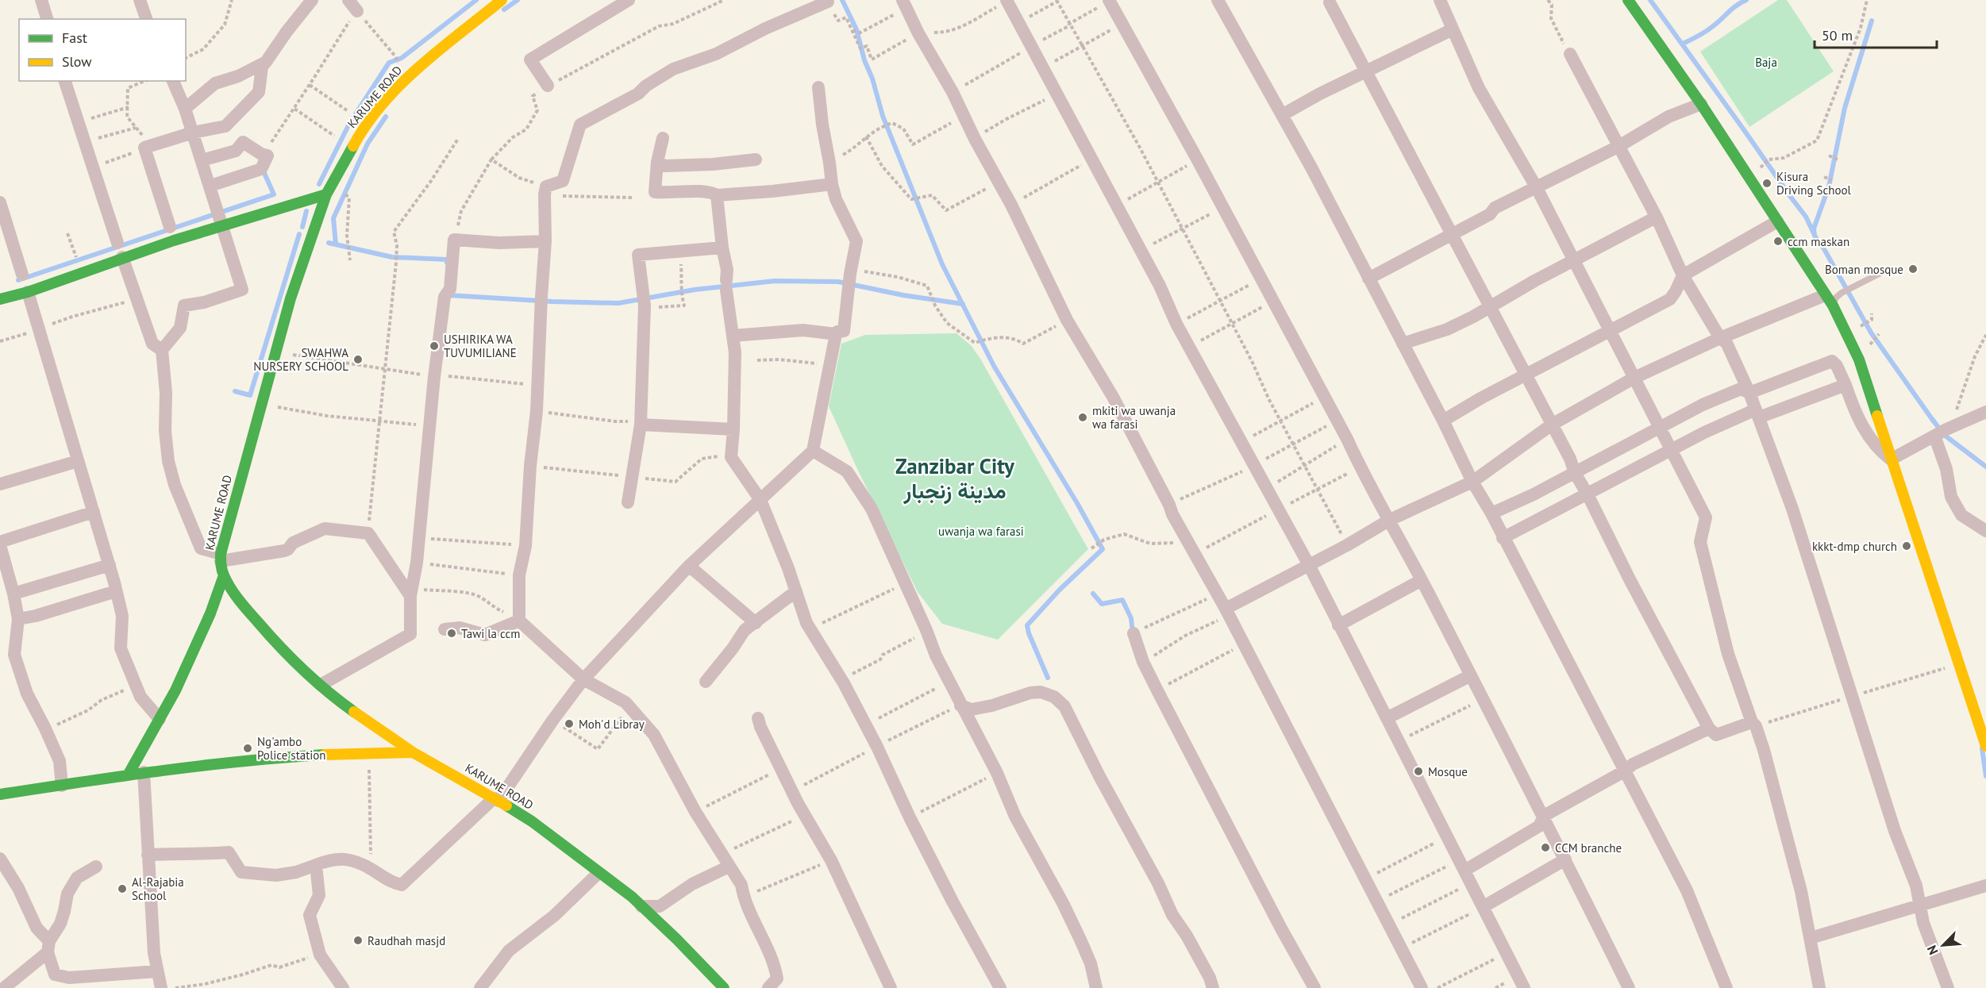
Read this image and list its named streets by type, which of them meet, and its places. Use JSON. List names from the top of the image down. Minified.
{"streets":{"street":["KARUME ROAD"]},"districts":["Zanzibar City مدينة زنجبار"],"parks":["Baja","uwanja wa farasi"],"places":["Kisura Driving School","ccm maskan","Boman mosque","USHIRIKA WA TUVUMILIANE","SWAHWA NURSERY SCHOOL","mkiti wa uwanja wa farasi","kkkt-dmp church","Tawi la ccm","Moh'd Libray","Ng'ambo Police station","Mosque","CCM branche","Al-Rajabia School","Raudhah masjd"],"legend":["Fast","Slow"],"scale_bar":"50 m","north":"bottom left"}
